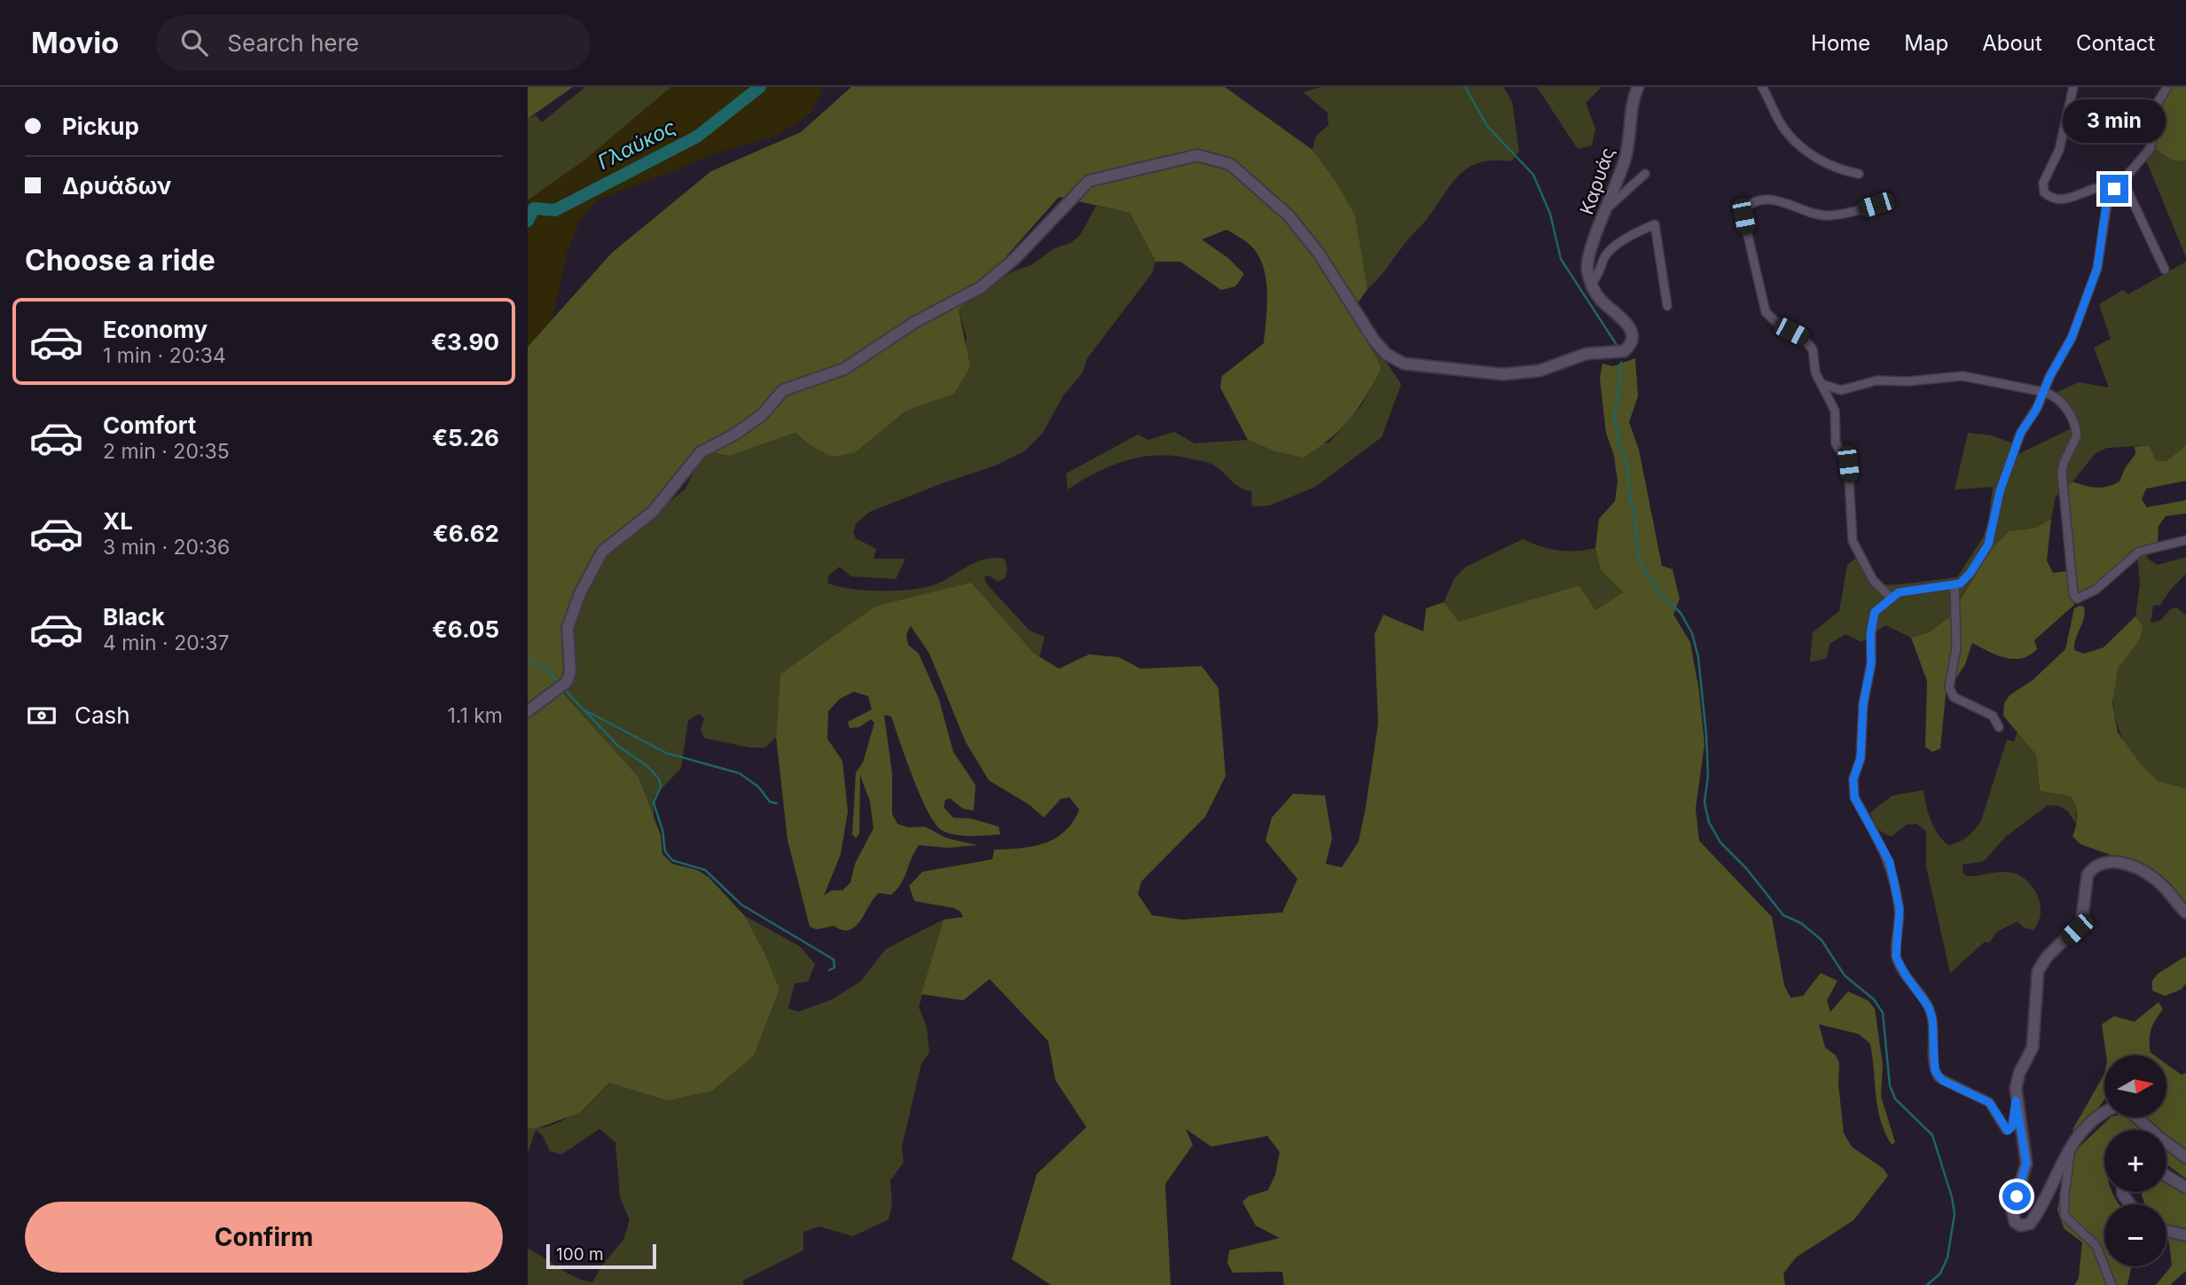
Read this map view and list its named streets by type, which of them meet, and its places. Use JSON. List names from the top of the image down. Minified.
{"streets":{"street":["Καρυάς"]},"water":["Γλαύκος"],"scale_bar":"100 m","north":"right","page":{"header":"Movio","search":"Search here","nav":["Home","Map","About","Contact"],"banner":["Pickup","Δρυάδων"],"bubble":"3 min","heading":"Choose a ride","list":[{"name":"Economy","note":"1 min · 20:34","value":"€3.90"},{"name":"Comfort","note":"2 min · 20:35","value":"€5.26"},{"name":"XL","note":"3 min · 20:36","value":"€6.62"},{"name":"Black","note":"4 min · 20:37","value":"€6.05"}],"pay":["Cash","1.1 km"],"map_buttons":["+","−"],"buttons":"Confirm","scale":"100 m"}}
